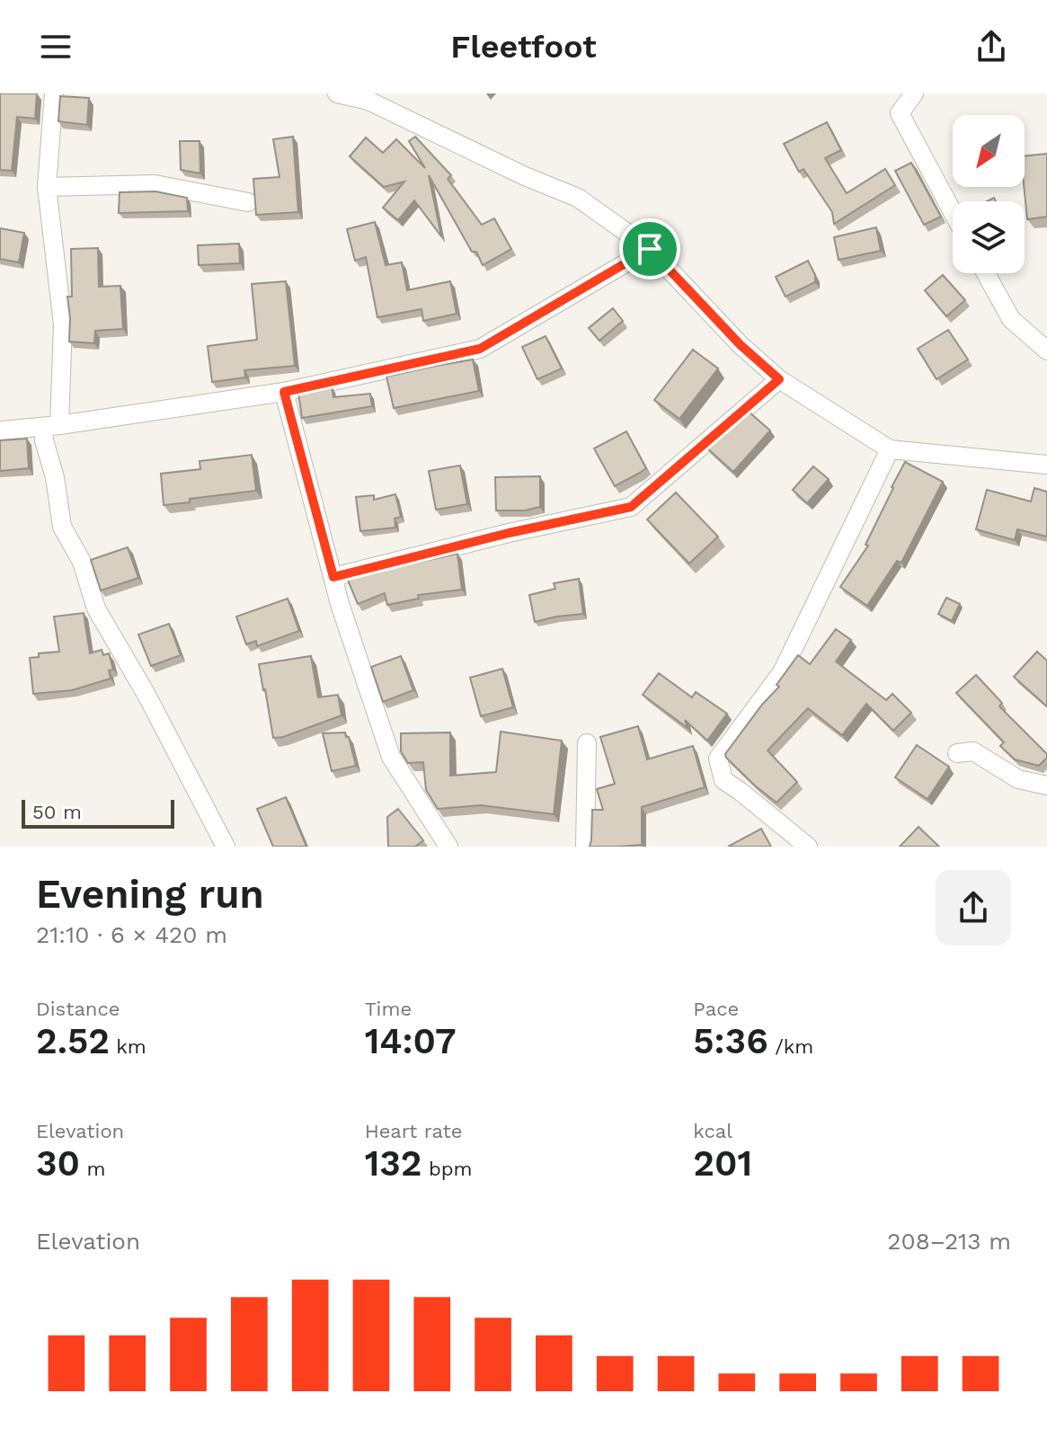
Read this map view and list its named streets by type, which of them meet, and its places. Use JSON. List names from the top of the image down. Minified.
{"scale_bar":"50 m","north":"bottom left","page":{"header":"Fleetfoot","scale":"50 m","heading":["Evening run","21:10 · 6 × 420 m"],"stats":[["Distance","2.52 km"],["Time","14:07"],["Pace","5:36 /km"],["Elevation","30 m"],["Heart rate","132 bpm"],["kcal","201"]],"chart":["Elevation","208–213 m"]}}
